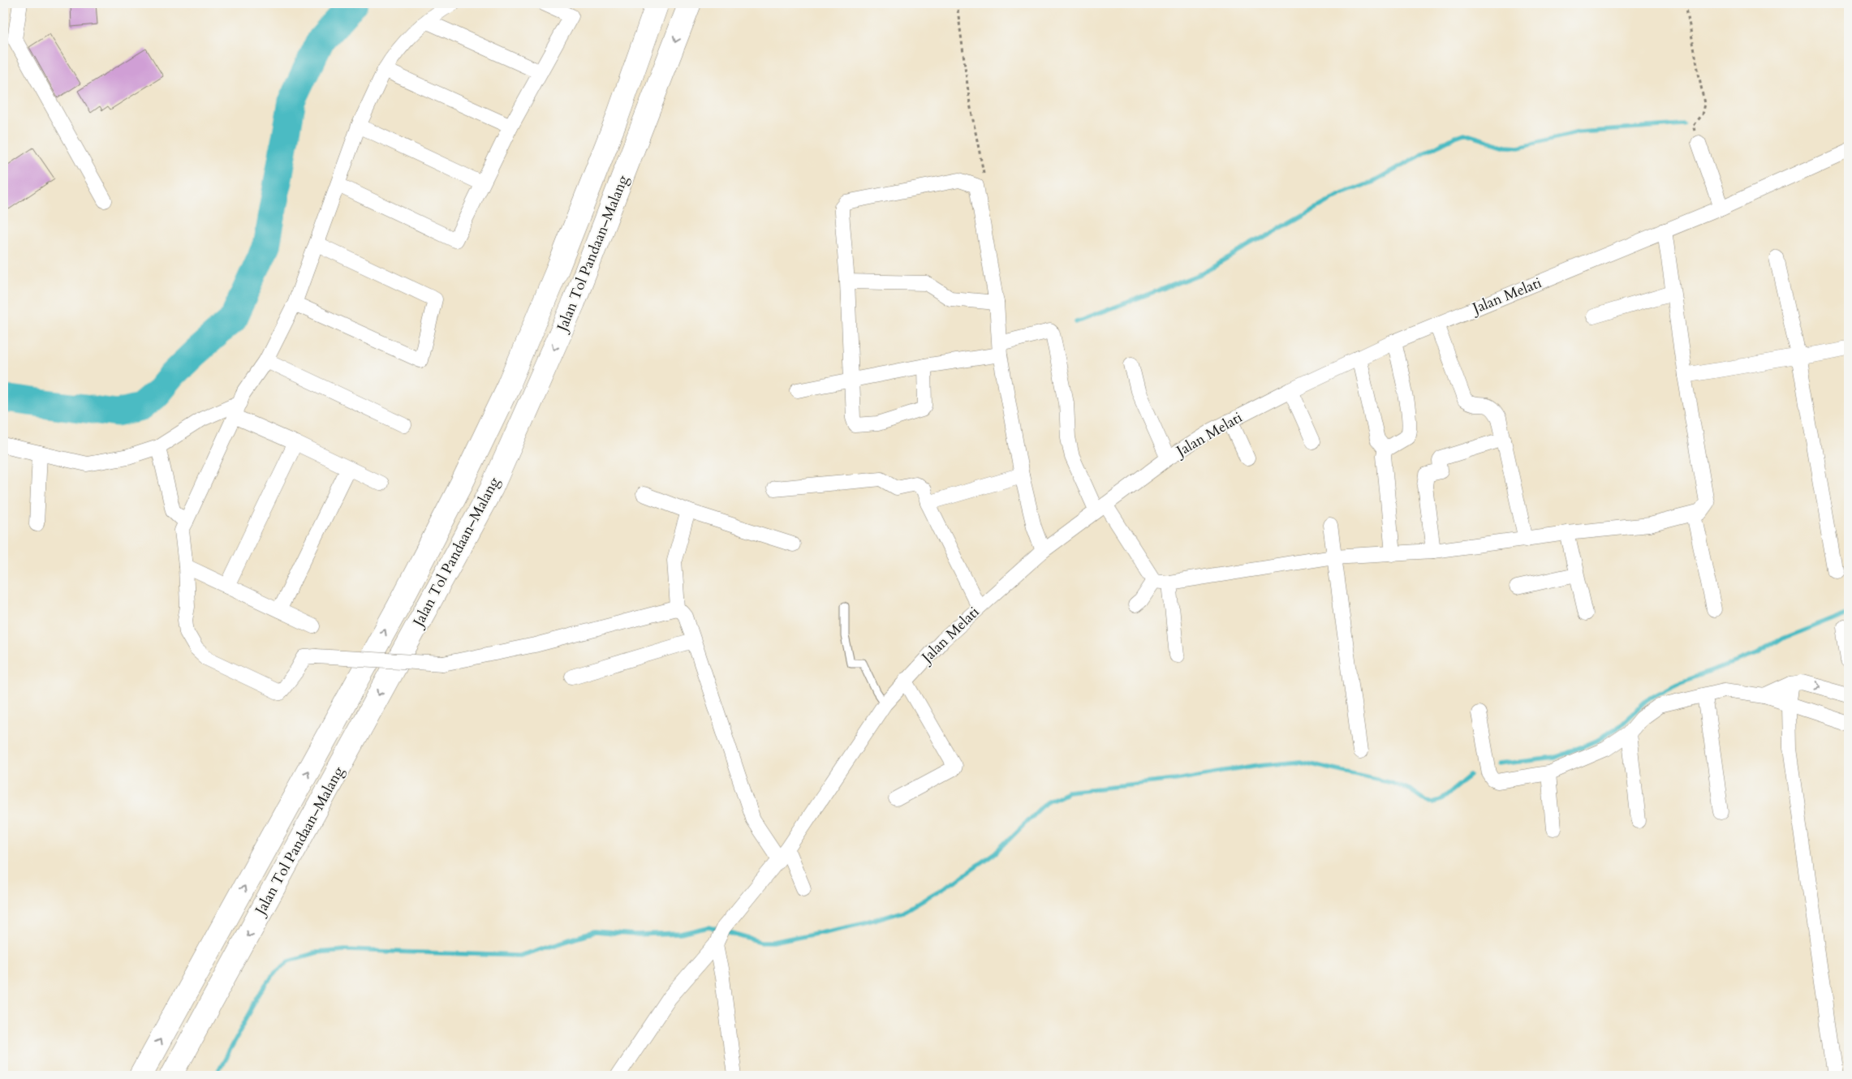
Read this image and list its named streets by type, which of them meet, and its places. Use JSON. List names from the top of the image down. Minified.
{"streets":{"highway":["Jalan Tol Pandaan–Malang"],"street":["Jalan Melati"]}}
